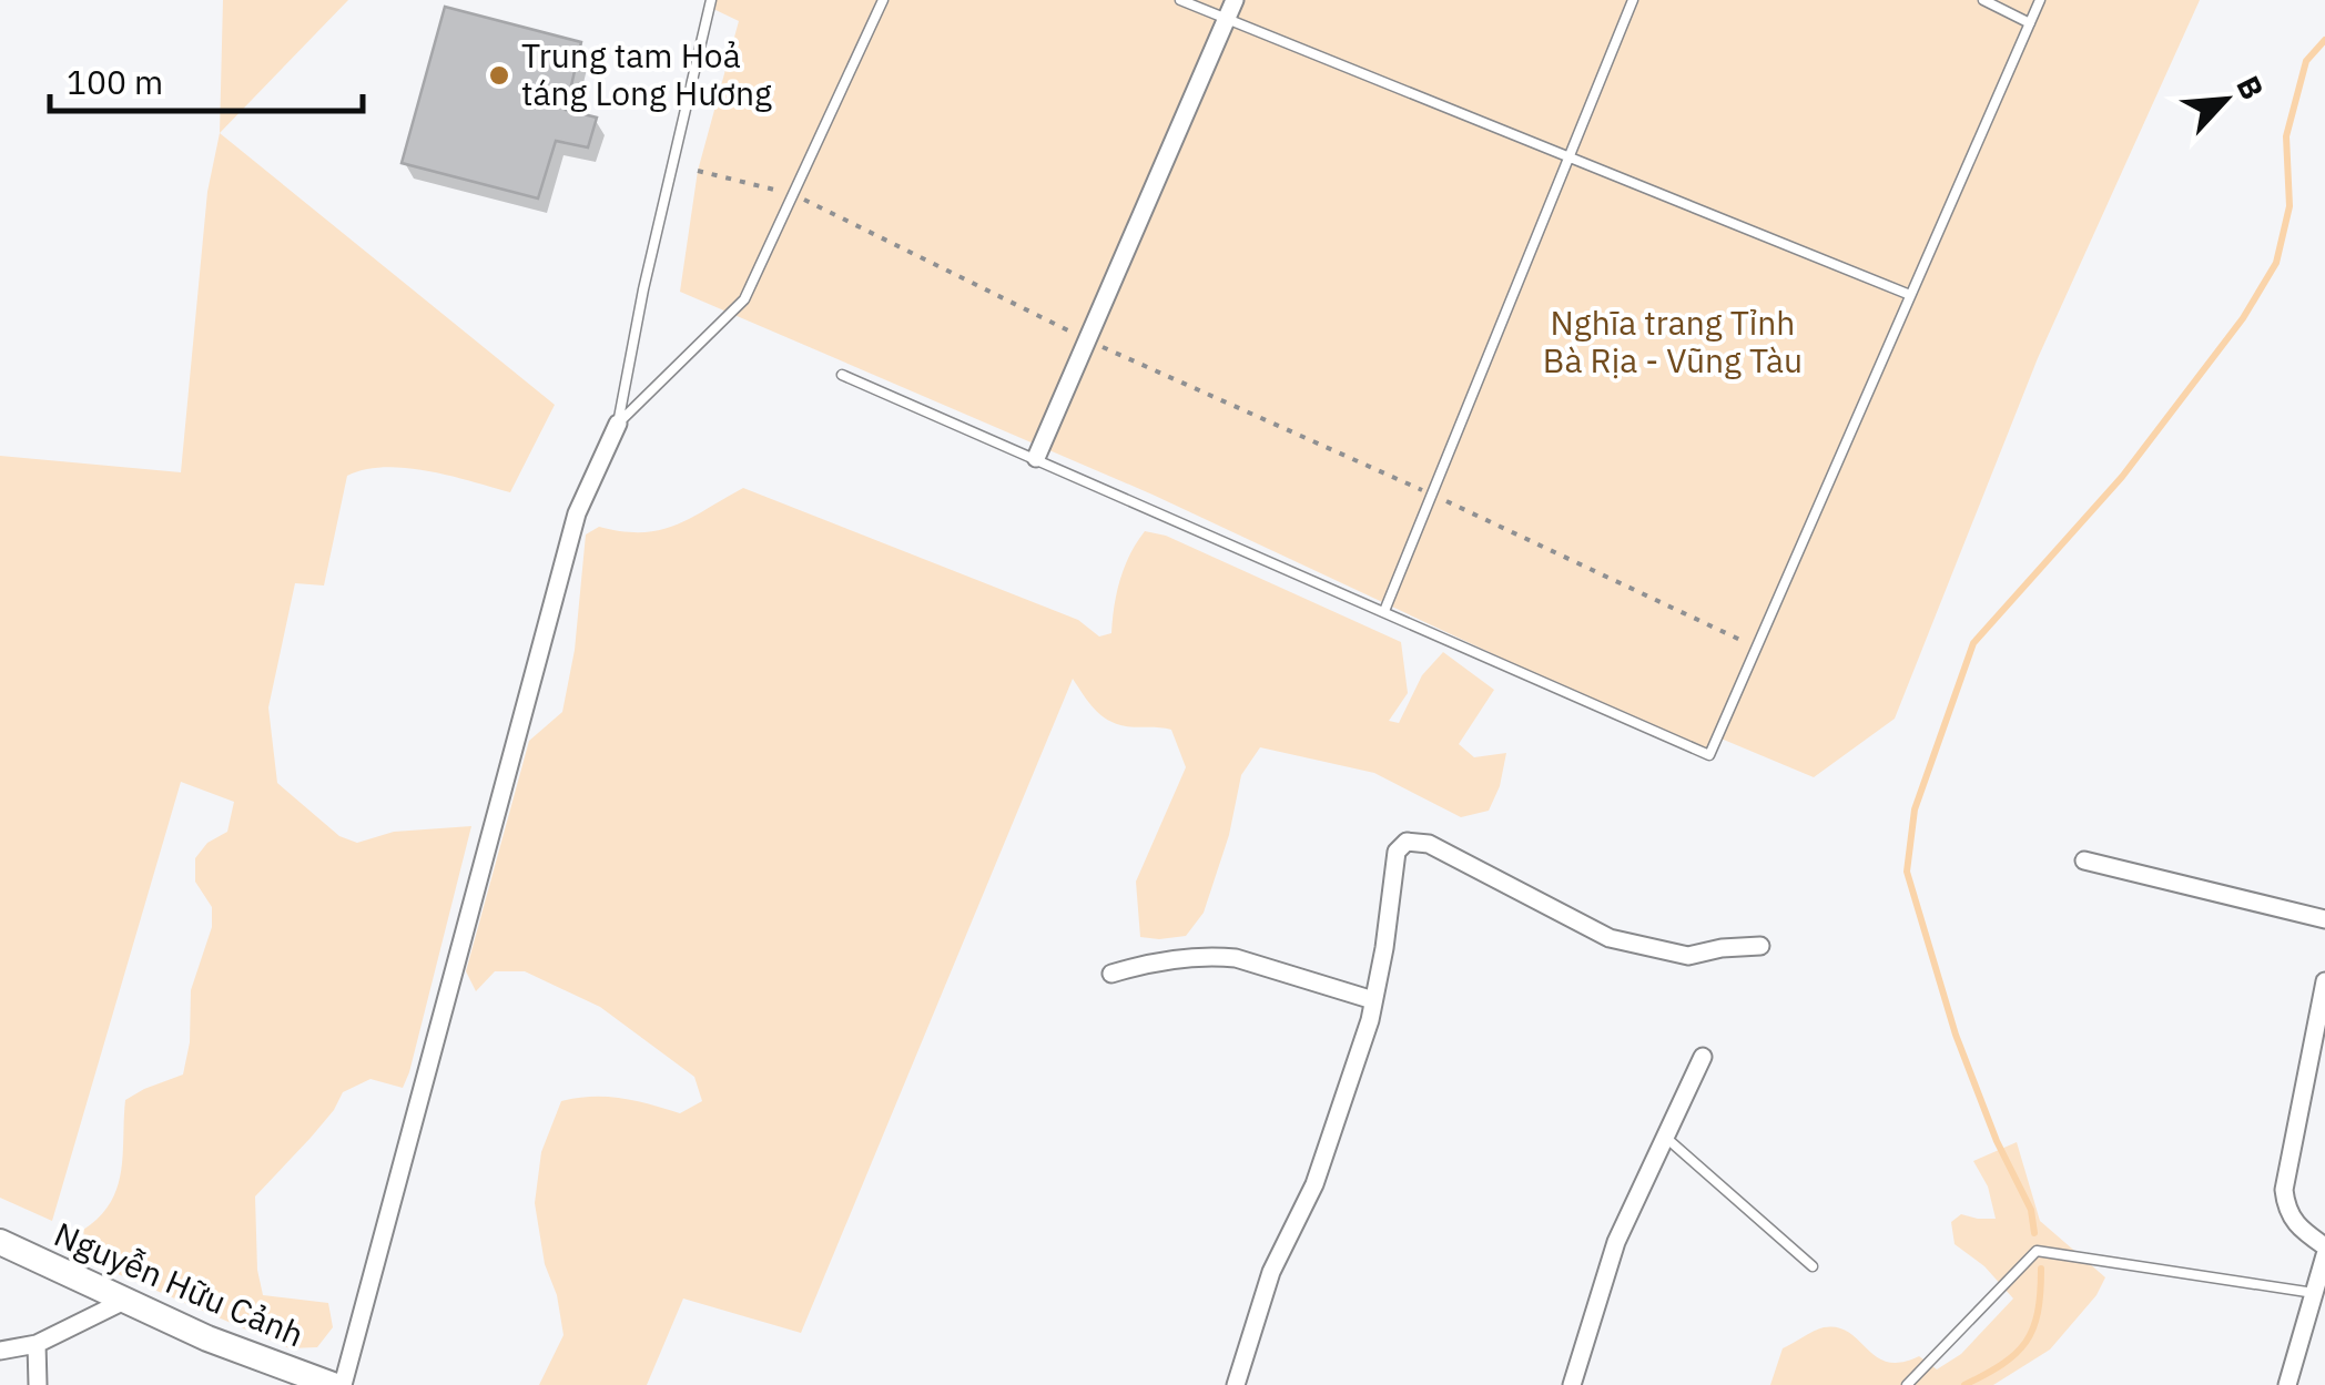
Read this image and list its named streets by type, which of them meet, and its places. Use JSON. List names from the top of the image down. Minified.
{"streets":{"main road":["Nguyễn Hữu Cảnh"]},"parks":["Nghĩa trang Tỉnh Bà Rịa - Vũng Tàu"],"places":["Trung tam Hoả táng Long Hương"],"scale_bar":"100 m","north":"top right"}
